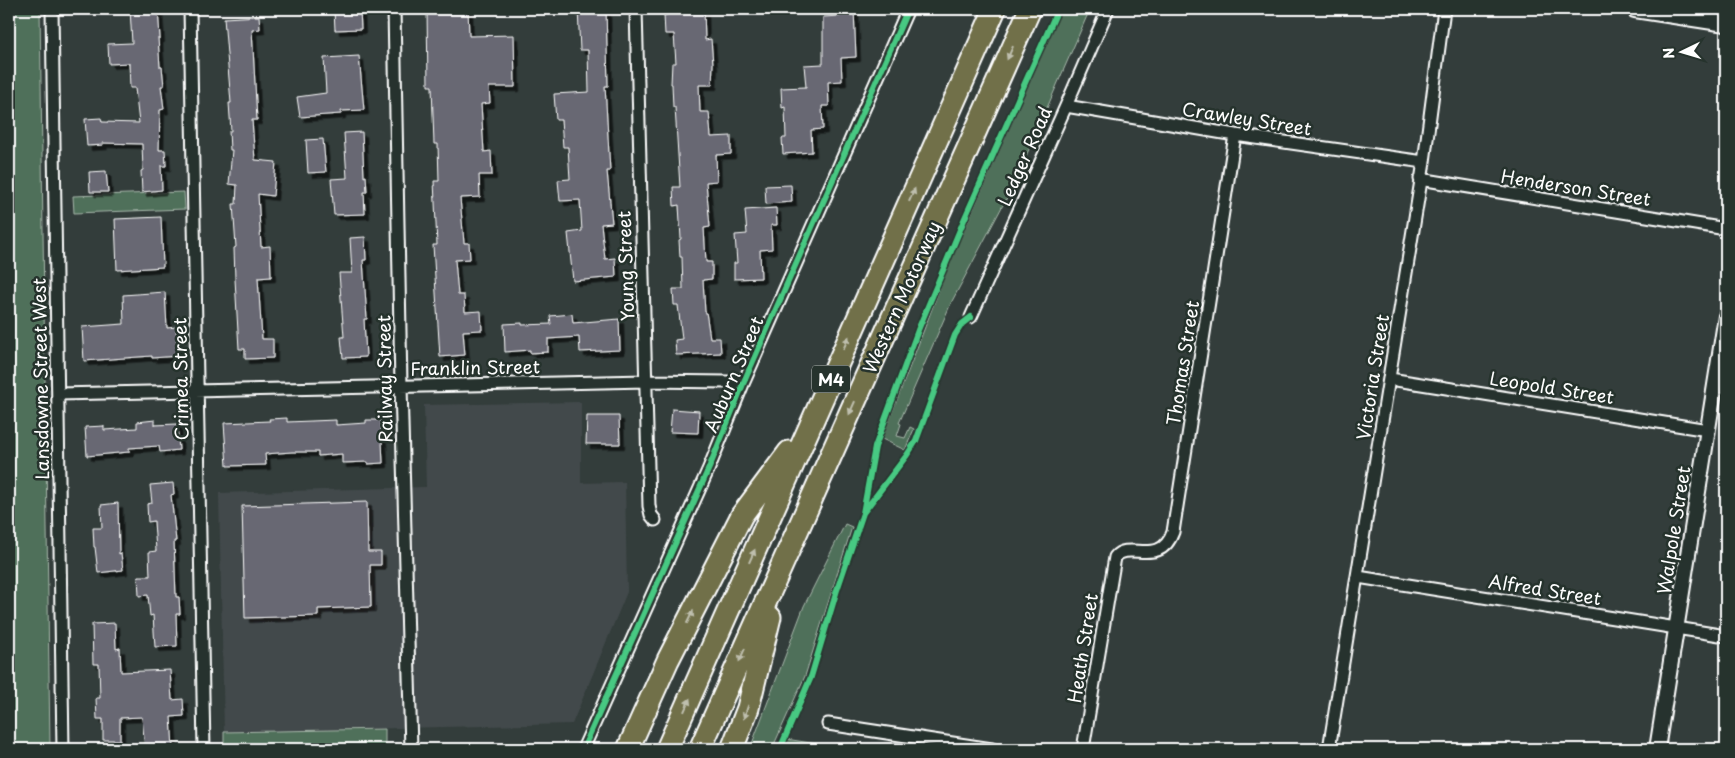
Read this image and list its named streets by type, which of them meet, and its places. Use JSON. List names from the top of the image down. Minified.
{"streets":{"highway":["Western Motorway","M4"],"street":["Crawley Street","Ledger Road","Henderson Street","Young Street","Thomas Street","Franklin Street","Auburn Street","Victoria Street","Lansdowne Street West","Crimea Street","Railway Street","Leopold Street","Walpole Street","Alfred Street","Heath Street"]},"crossings":[["Crawley Street","Ledger Road"],["Crawley Street","Thomas Street"],["Crawley Street","Victoria Street"],["Henderson Street","Victoria Street"],["Young Street","Franklin Street"],["Western Motorway","M4"],["Thomas Street","Heath Street"],["Franklin Street","Auburn Street"],["Franklin Street","Lansdowne Street West"],["Franklin Street","Crimea Street"],["Franklin Street","Railway Street"],["Victoria Street","Leopold Street"],["Victoria Street","Alfred Street"],["Leopold Street","Walpole Street"],["Walpole Street","Alfred Street"]],"north":"left"}
